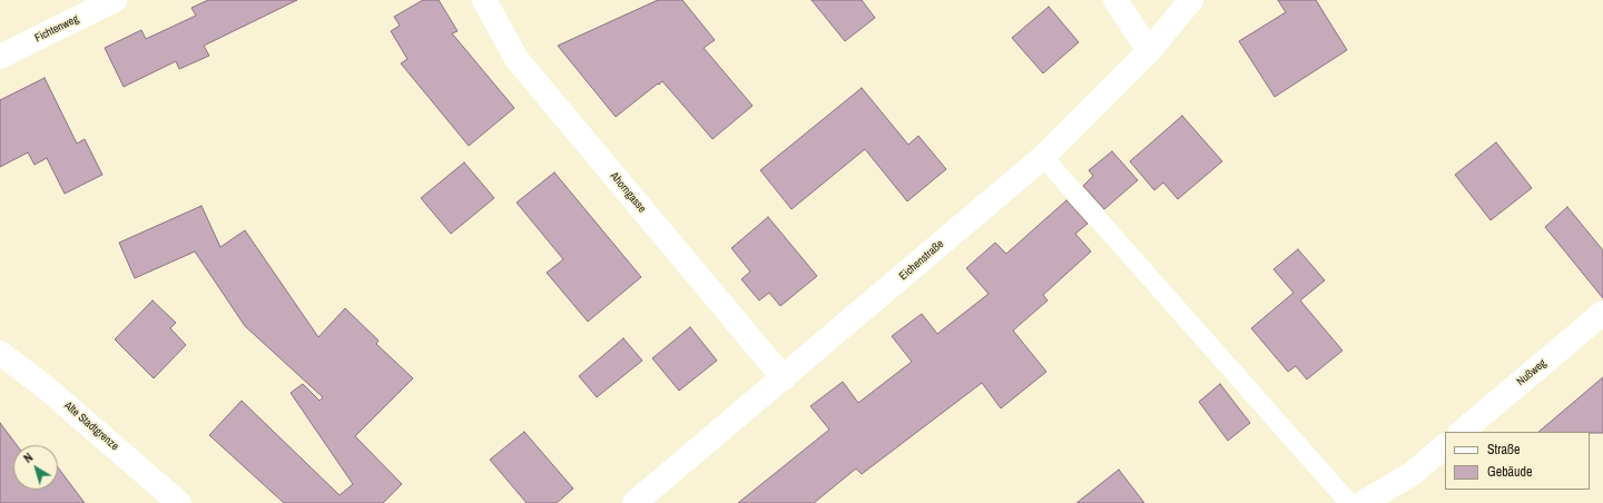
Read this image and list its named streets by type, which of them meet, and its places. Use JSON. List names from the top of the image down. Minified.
{"streets":{"street":["Fichtenweg","Ahorngasse","Eichenstraße","Nußweg","Alte Stadtgrenze"]},"crossings":[["Ahorngasse","Eichenstraße"]],"legend":["Straße","Gebäude"],"north":"top left"}
